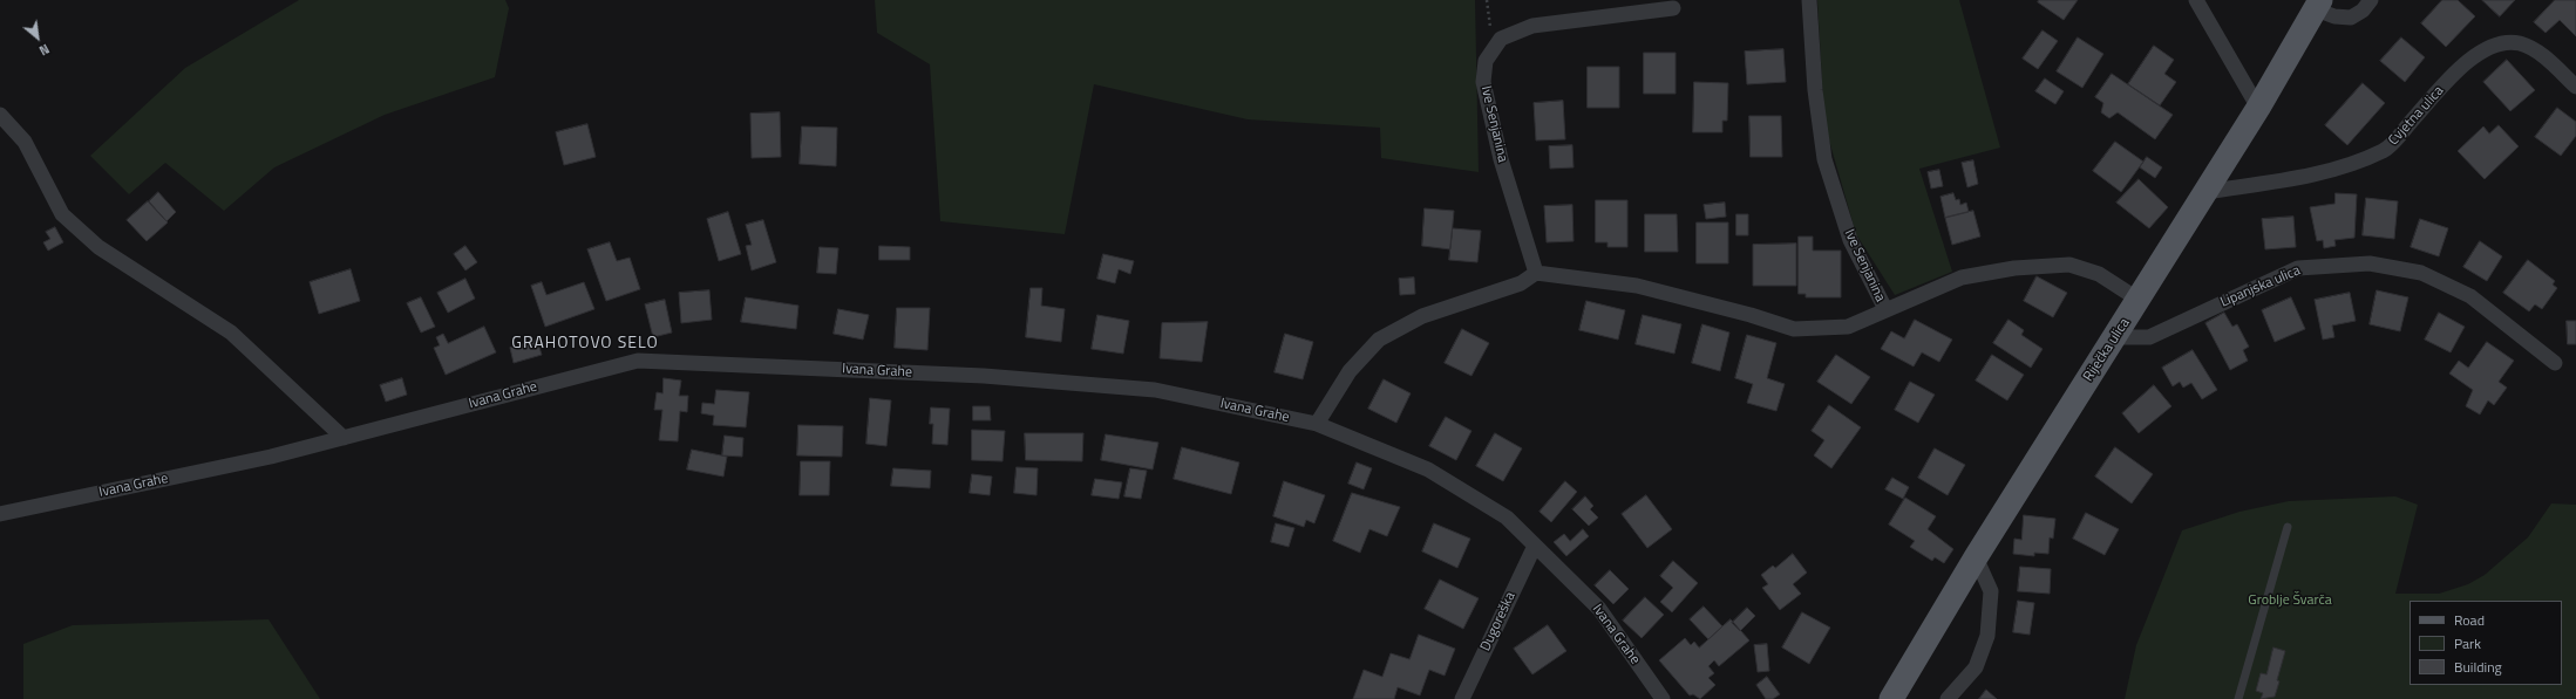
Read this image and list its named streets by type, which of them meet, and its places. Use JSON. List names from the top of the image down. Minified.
{"streets":{"main road":["Riječka ulica"],"street":["Cvjetna ulica","Ive Senjanina","Lipanjska ulica","Ivana Grahe","Dugoreška"]},"crossings":[["Cvjetna ulica","Riječka ulica"],["Ive Senjanina","Riječka ulica"],["Lipanjska ulica","Riječka ulica"],["Ivana Grahe","Dugoreška"]],"districts":["GRAHOTOVO SELO"],"parks":["Groblje Švarča"],"legend":["Road","Park","Building"],"north":"bottom right"}
